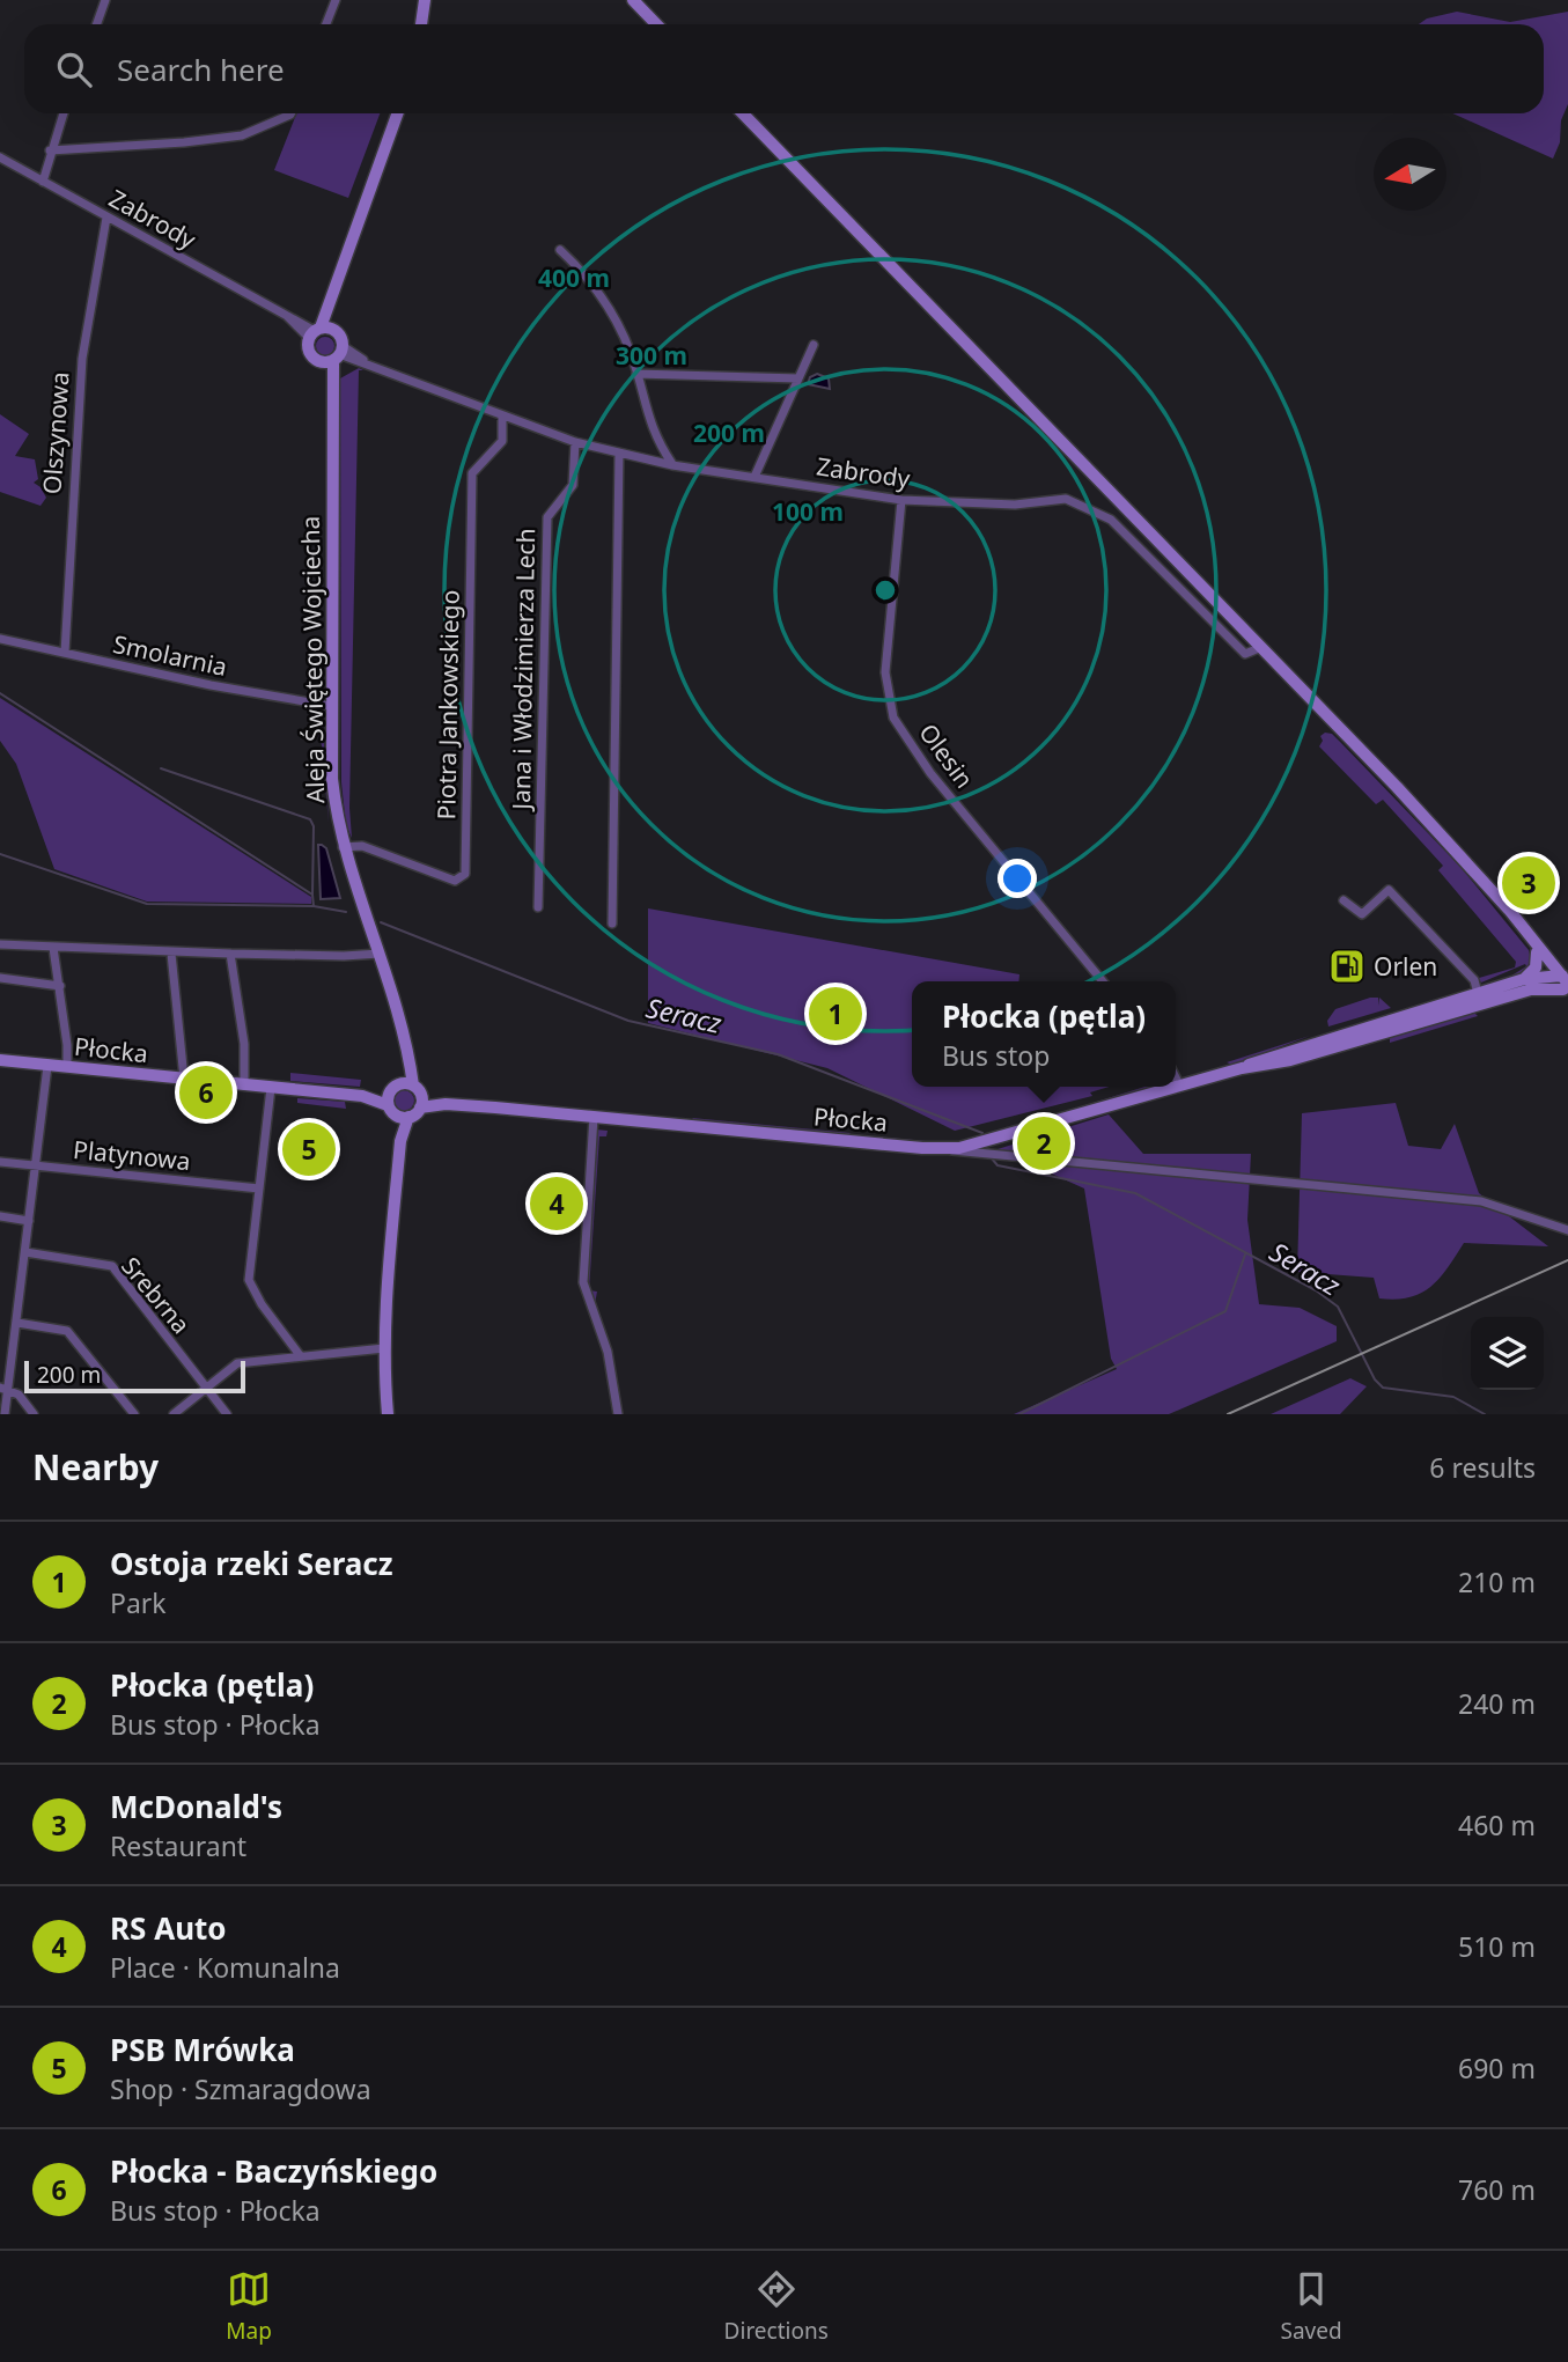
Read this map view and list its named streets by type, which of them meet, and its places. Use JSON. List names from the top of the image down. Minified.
{"streets":{"street":["Zabrody","Olszynowa","Smolarnia","Aleja Świętego Wojciecha","Jana i Włodzimierza Lech","Piotra Jankowskiego","Olesin","Płocka","Platynowa","Srebrna"]},"crossings":[["Zabrody","Olszynowa"],["Zabrody","Aleja Świętego Wojciecha"],["Zabrody","Jana i Włodzimierza Lech"],["Zabrody","Piotra Jankowskiego"],["Zabrody","Olesin"],["Olszynowa","Smolarnia"],["Smolarnia","Aleja Świętego Wojciecha"],["Aleja Świętego Wojciecha","Piotra Jankowskiego"],["Aleja Świętego Wojciecha","Płocka"]],"water":["Seracz"],"places":{"fuel station":["Orlen"]},"scale_bar":"200 m","north":"left","page":{"search":"Search here","pins":["3","1","6","2","5","4"],"popup":["Płocka (pętla)","Bus stop"],"scale":"200 m","heading":["Nearby","6 results"],"list":[{"mark":"1","name":"Ostoja rzeki Seracz","note":"Park","value":"210 m"},{"mark":"2","name":"Płocka (pętla)","note":"Bus stop · Płocka","value":"240 m"},{"mark":"3","name":"McDonald's","note":"Restaurant","value":"460 m"},{"mark":"4","name":"RS Auto","note":"Place · Komunalna","value":"510 m"},{"mark":"5","name":"PSB Mrówka","note":"Shop · Szmaragdowa","value":"690 m"},{"mark":"6","name":"Płocka - Baczyńskiego","note":"Bus stop · Płocka","value":"760 m"}],"nav":["Map","Directions","Saved"]},"rings":["400 m","300 m","200 m","100 m"]}
